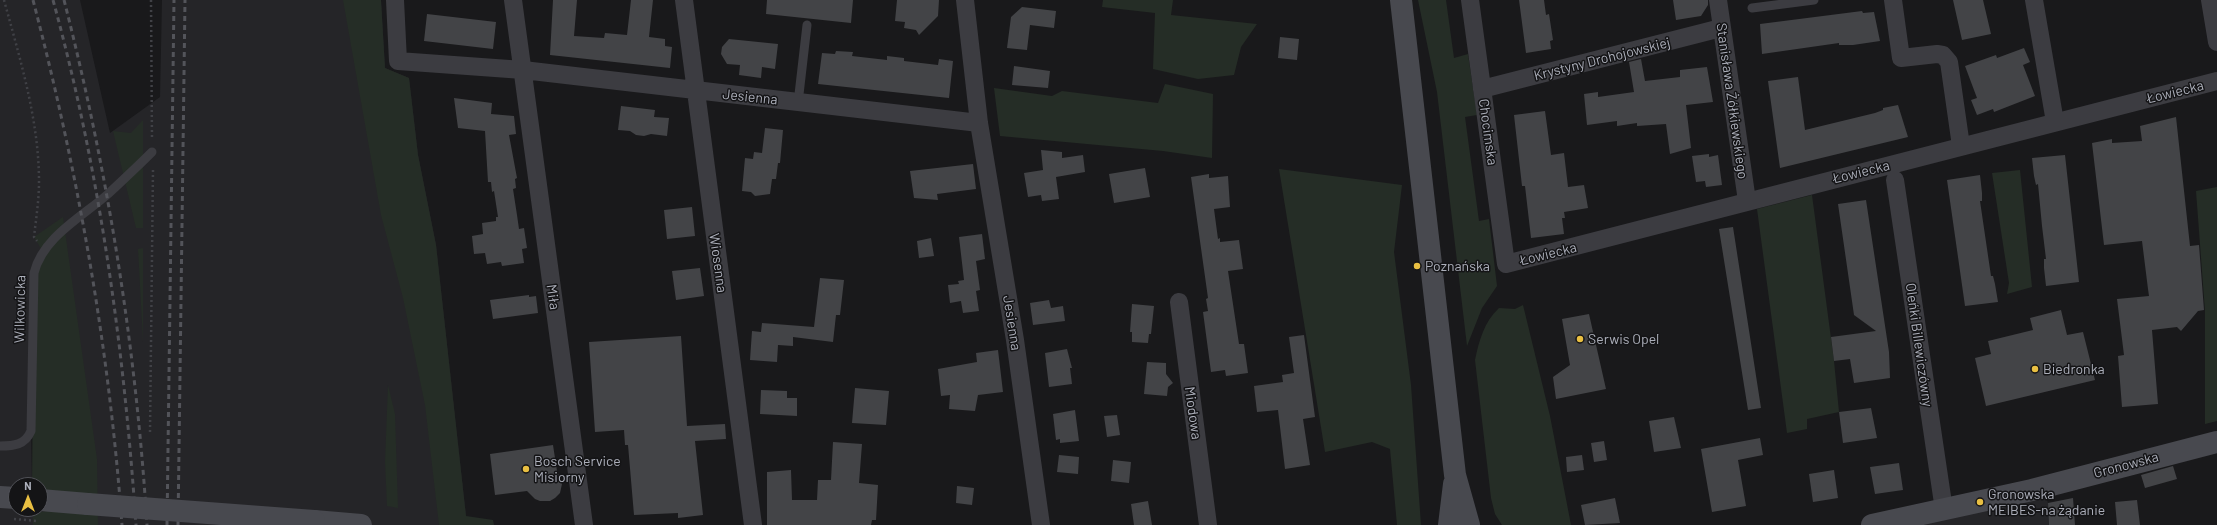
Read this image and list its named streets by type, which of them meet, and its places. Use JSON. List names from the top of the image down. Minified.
{"streets":{"main road":["Gronowska"],"street":["Krystyny Drohojowskiej","Łowiecka","Jesienna","Stanisława Żółkiewskiego","Chocimska","Wiosenna","Miła","Oleńki Billewiczówny","Miodowa"],"lane":["Wilkowicka"]},"crossings":[["Krystyny Drohojowskiej","Stanisława Żółkiewskiego"],["Krystyny Drohojowskiej","Chocimska"],["Łowiecka","Stanisława Żółkiewskiego"],["Łowiecka","Chocimska"],["Jesienna","Wiosenna"],["Jesienna","Miła"],["Oleńki Billewiczówny","Gronowska"]],"places":["Poznańska","Serwis Opel","Biedronka","Bosch Service Misiorny","Gronowska MEIBES-na żądanie"],"north":"top"}
